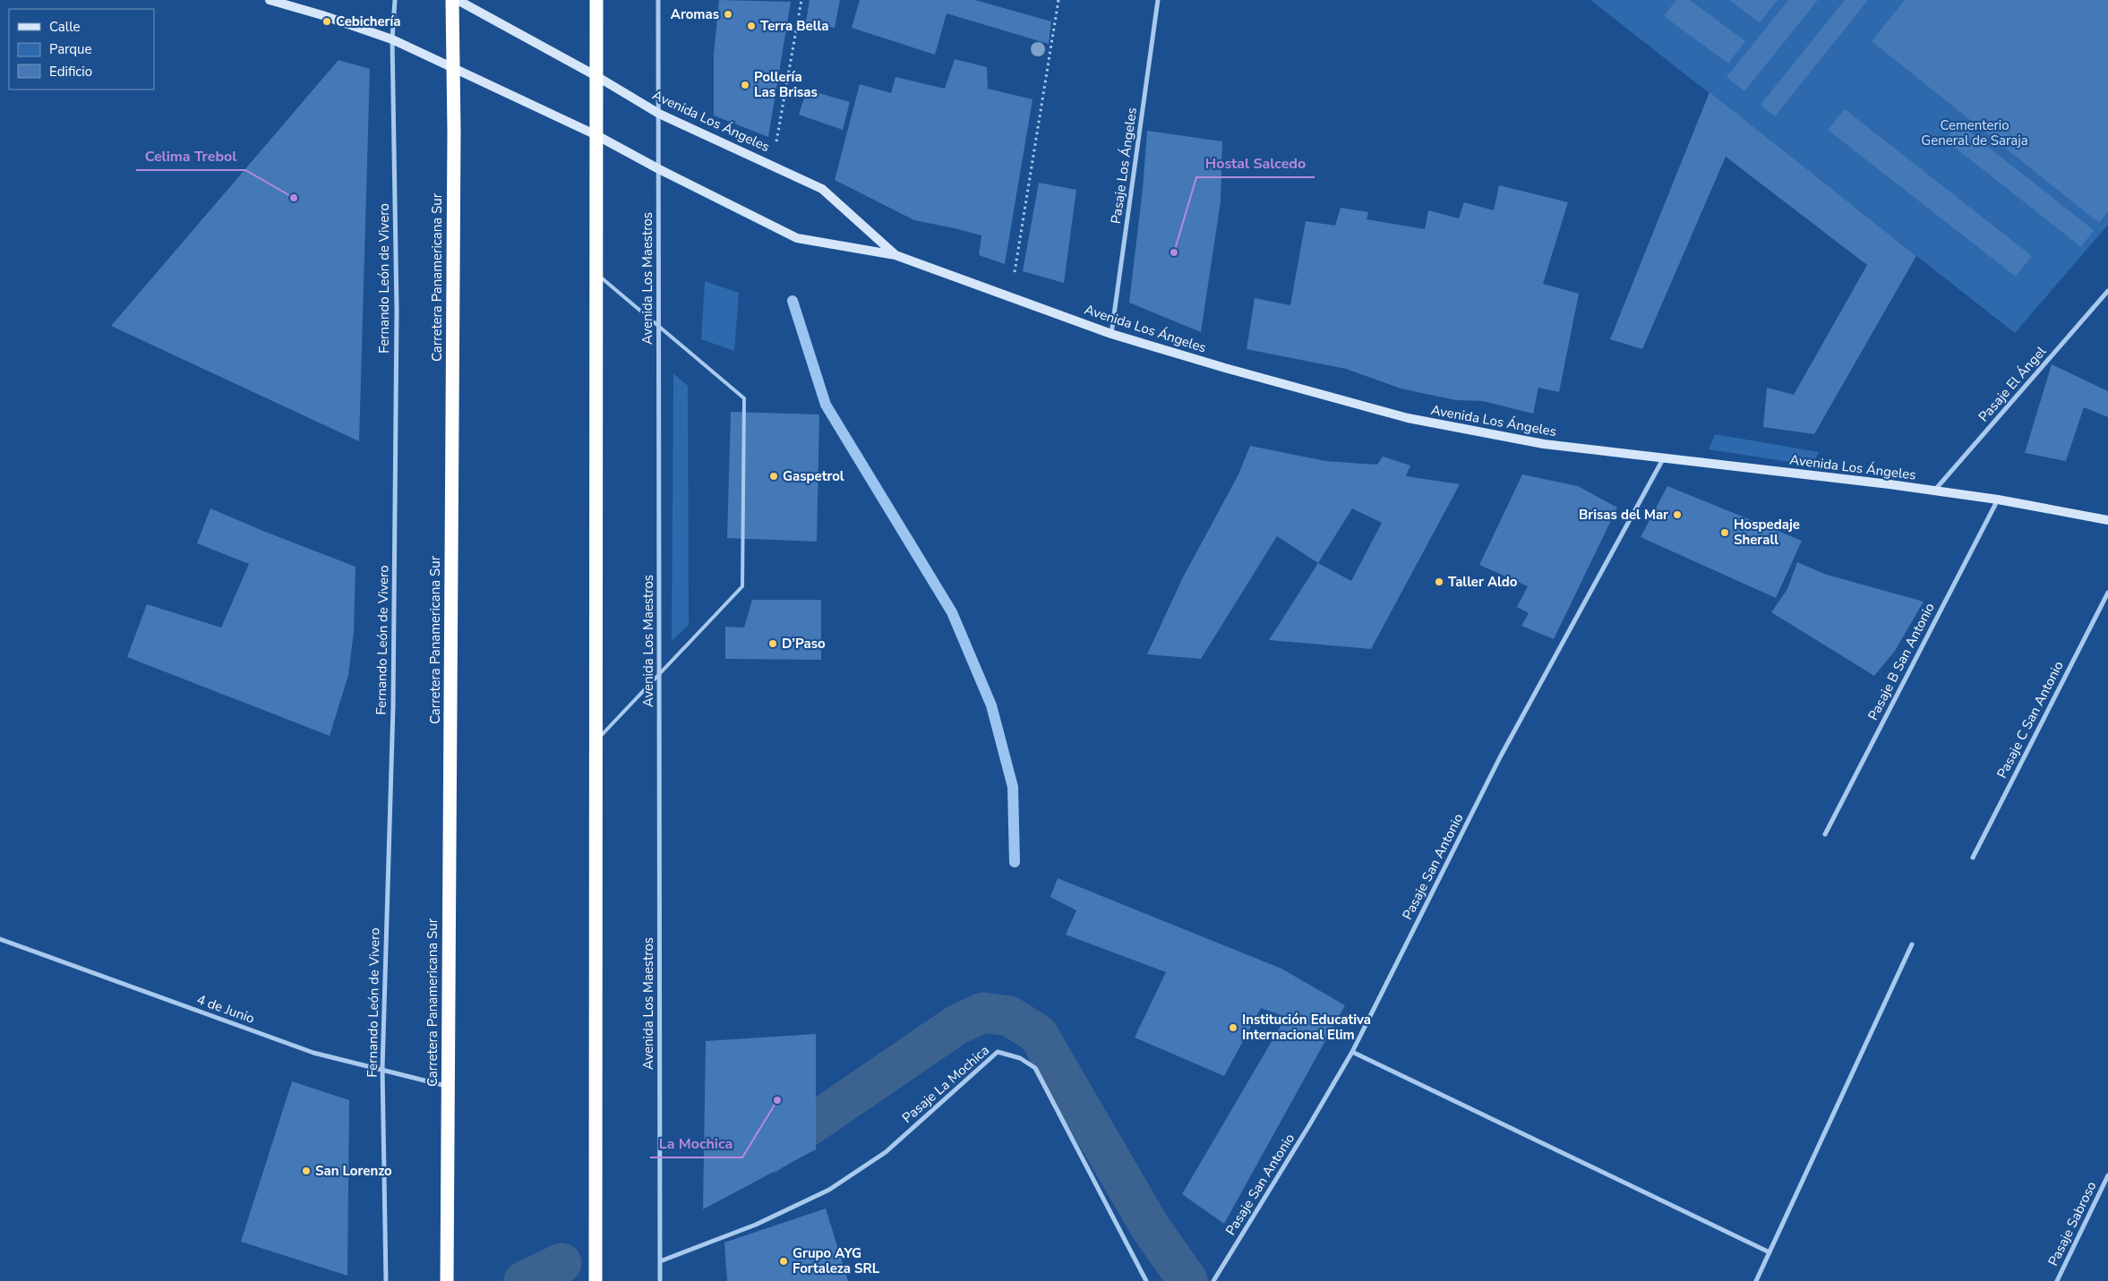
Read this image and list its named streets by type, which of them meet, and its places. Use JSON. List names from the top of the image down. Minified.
{"streets":{"highway":["Carretera Panamericana Sur"],"street":["Avenida Los Ángeles","Pasaje Los Ángeles","Fernando León de Vivero","Avenida Los Maestros","Pasaje El Ángel","Pasaje B San Antonio","Pasaje C San Antonio","Pasaje San Antonio","4 de Junio","Pasaje La Mochica","Pasaje Sabroso"]},"crossings":[["Avenida Los Ángeles","Pasaje Los Ángeles"],["Avenida Los Ángeles","Carretera Panamericana Sur"],["Avenida Los Ángeles","Fernando León de Vivero"],["Avenida Los Ángeles","Avenida Los Maestros"],["Avenida Los Ángeles","Pasaje El Ángel"],["Avenida Los Ángeles","Pasaje B San Antonio"],["Avenida Los Ángeles","Pasaje San Antonio"],["Carretera Panamericana Sur","4 de Junio"],["Fernando León de Vivero","4 de Junio"],["Avenida Los Maestros","Pasaje La Mochica"]],"parks":["Cementerio General de Saraja"],"places":["Aromas","Cebichería","Terra Bella","Pollería Las Brisas","Celima Trebol","Hostal Salcedo","Gaspetrol","Brisas del Mar","Hospedaje Sherall","Taller Aldo","D’Paso","Institución Educativa Internacional Elim","La Mochica","San Lorenzo","Grupo AYG Fortaleza SRL"],"legend":["Calle","Parque","Edificio"]}
